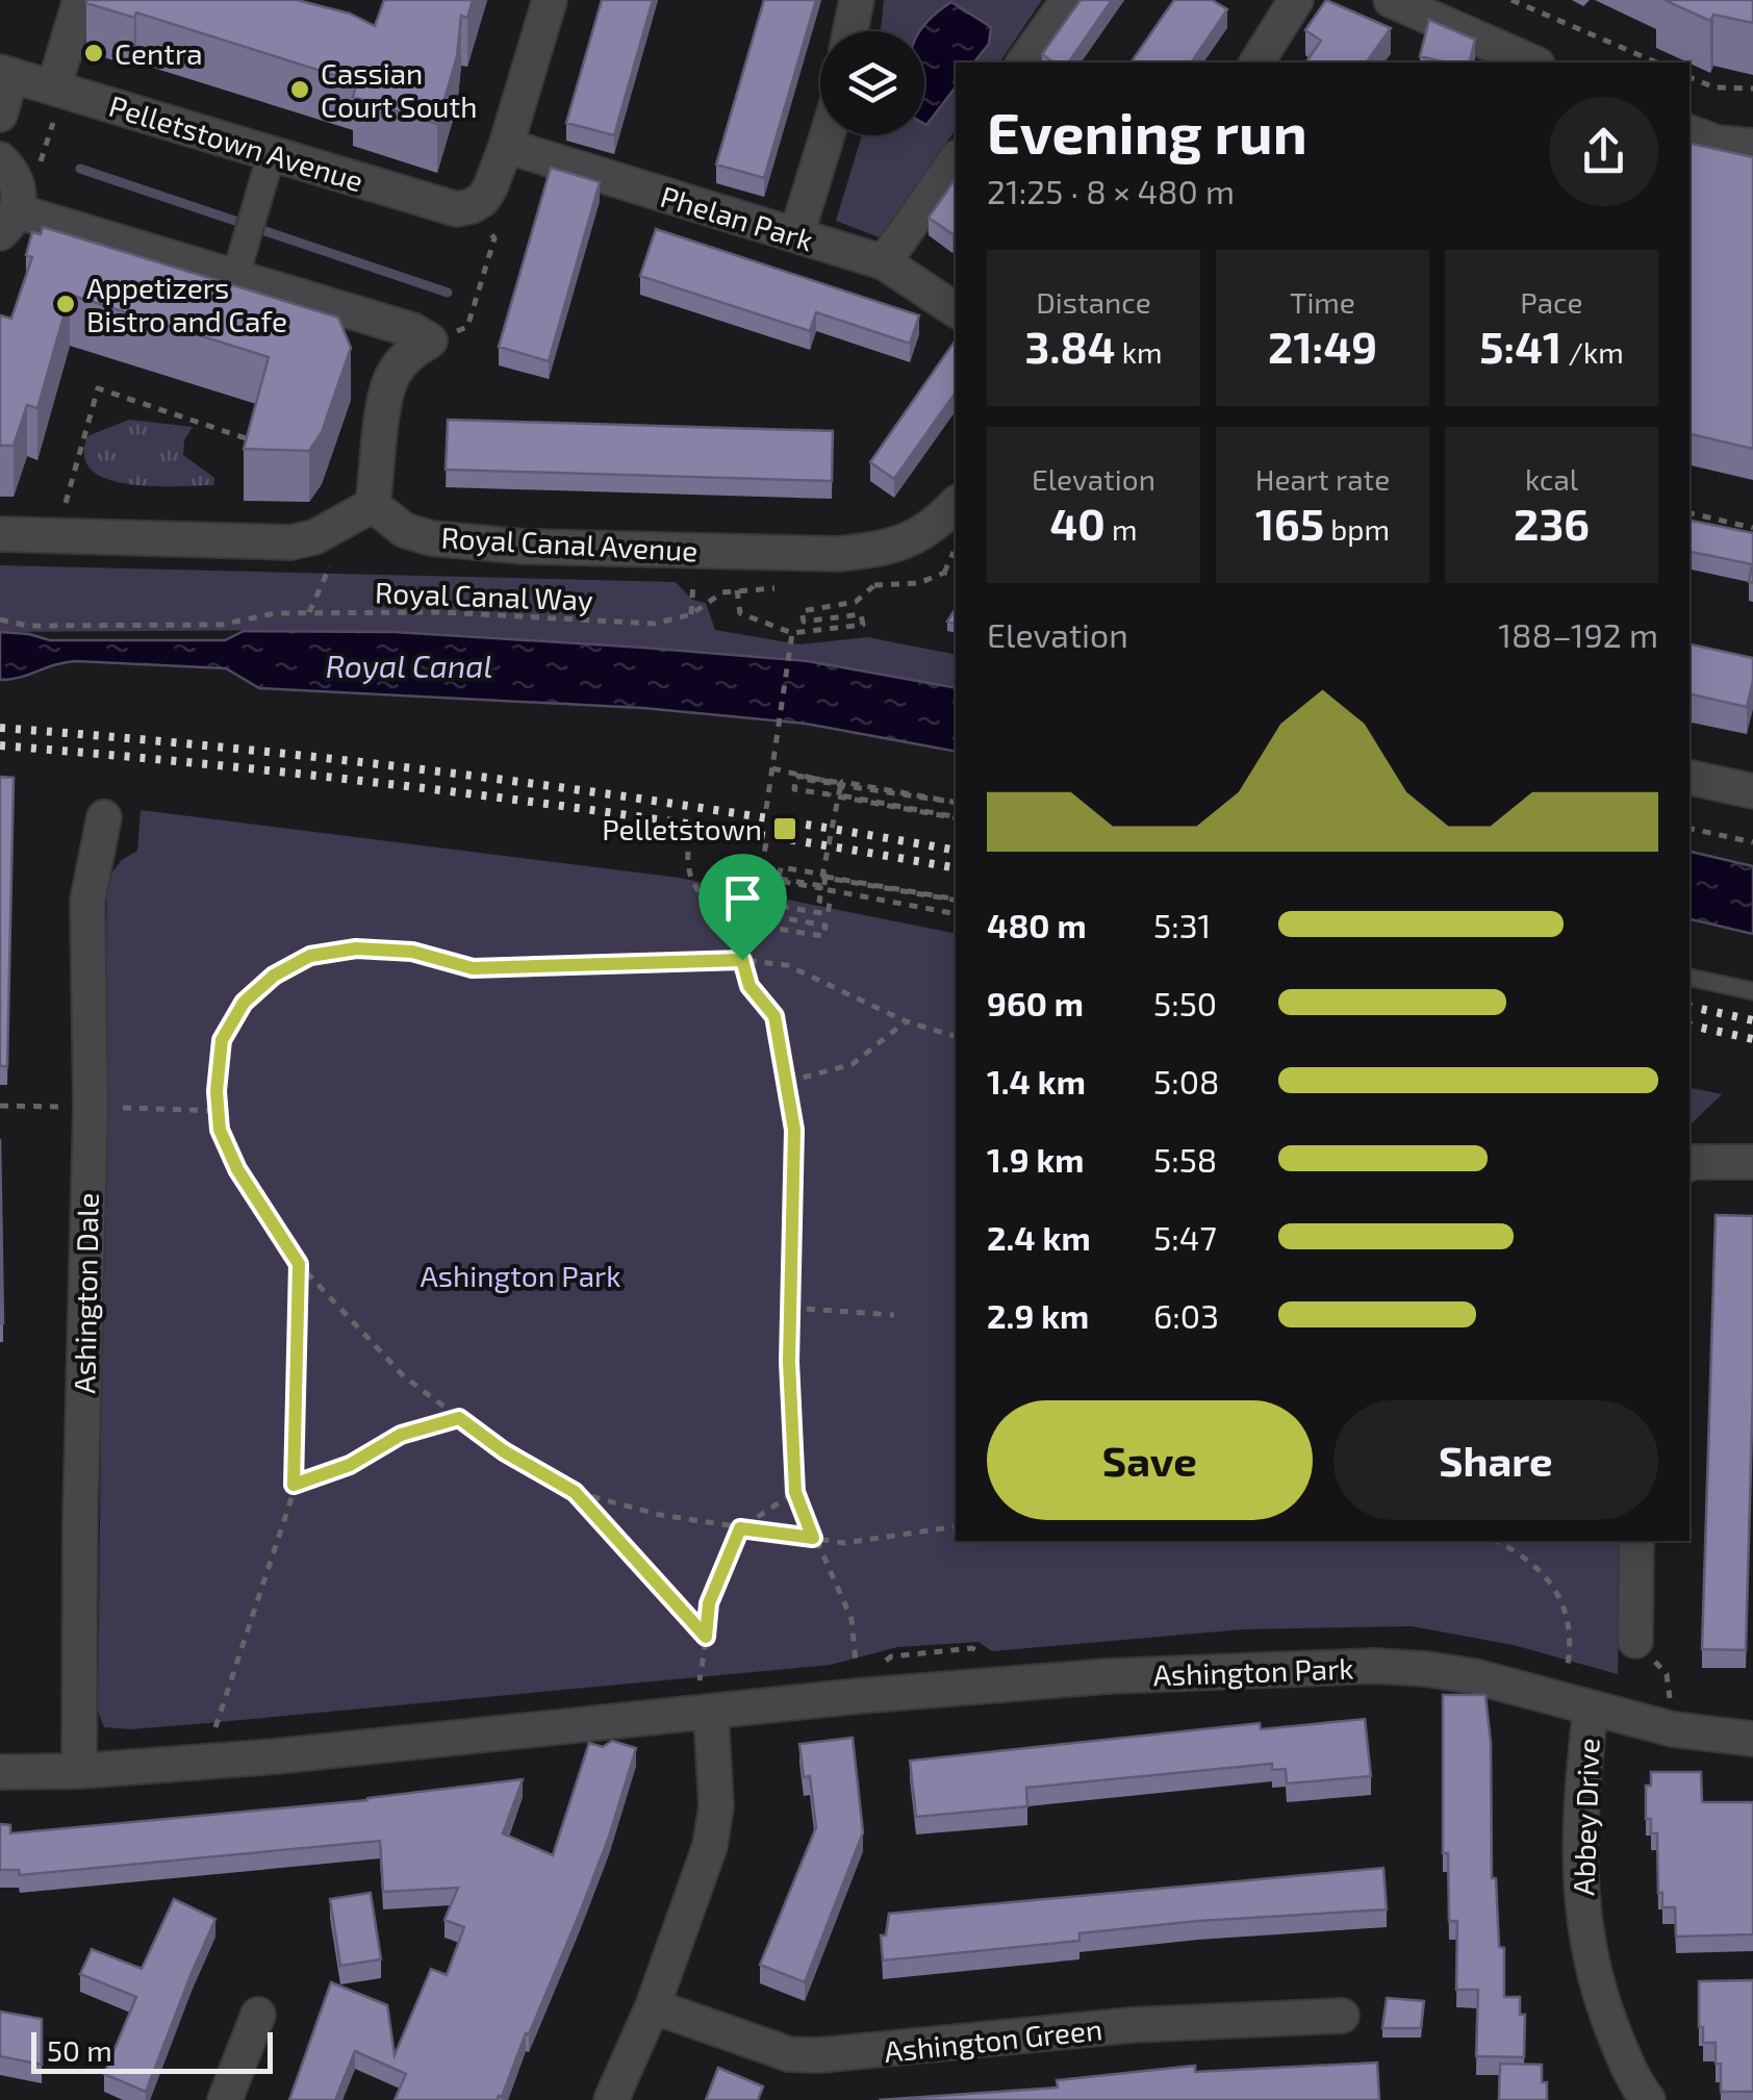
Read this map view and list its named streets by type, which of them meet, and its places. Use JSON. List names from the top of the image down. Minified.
{"streets":{"street":["Pelletstown Avenue","Phelan Park","Royal Canal Avenue","Ashington Dale","Ashington Park","Abbey Drive","Ashington Green"],"path":["Royal Canal Way"]},"crossings":[["Ashington Dale","Ashington Park"],["Ashington Park","Abbey Drive"]],"water":["Royal Canal"],"parks":["Ashington Park"],"places":{"other":["Centra","Cassian Court South","Appetizers Bistro and Cafe"],"transit":["Pelletstown"]},"scale_bar":"50 m","page":{"heading":["Evening run","21:25 · 8 × 480 m"],"stats":[["Distance","3.84 km"],["Time","21:49"],["Pace","5:41 /km"],["Elevation","40 m"],["Heart rate","165 bpm"],["kcal","236"]],"chart":["Elevation","188–192 m"],"list":[{"name":"480 m","note":"5:31"},{"name":"960 m","note":"5:50"},{"name":"1.4 km","note":"5:08"},{"name":"1.9 km","note":"5:58"},{"name":"2.4 km","note":"5:47"},{"name":"2.9 km","note":"6:03"}],"buttons":["Save","Share"],"scale":"50 m"}}
